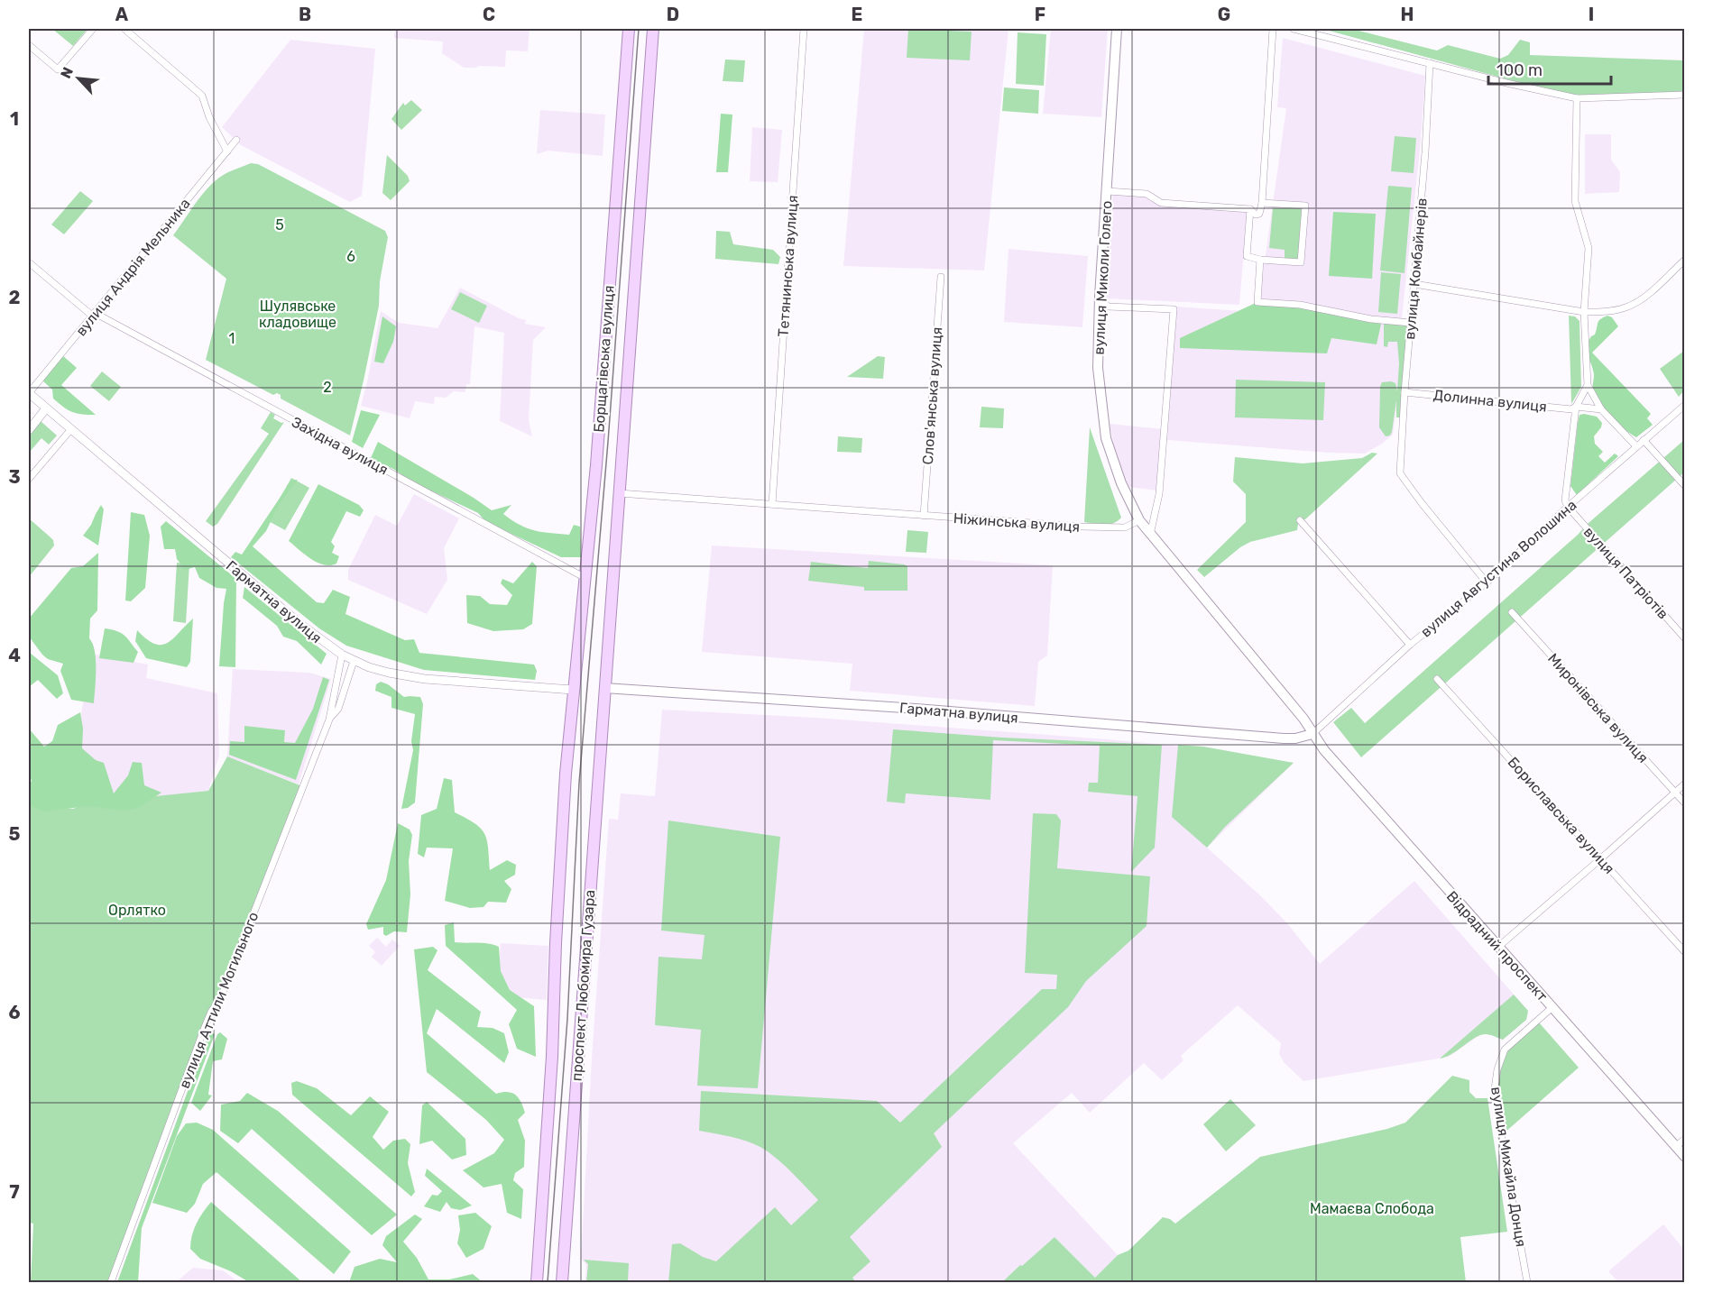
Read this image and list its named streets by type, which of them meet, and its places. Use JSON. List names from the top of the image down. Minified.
{"streets":{"main road":["вулиця Миколи Голего","Борщагівська вулиця","Гарматна вулиця","Відрадний проспект","проспект Любомира Гузара"],"street":["Тетянинська вулиця","вулиця Андрія Мельника","вулиця Комбайнерів","Слов'янська вулиця","Долинна вулиця","Західна вулиця","Ніжинська вулиця","вулиця Августина Волошина","вулиця Патріотів","Миронівська вулиця","Бориславська вулиця","вулиця Аттили Могильного","вулиця Михайла Донця"]},"crossings":[["Тетянинська вулиця","Ніжинська вулиця"],["вулиця Андрія Мельника","Західна вулиця"],["вулиця Андрія Мельника","Гарматна вулиця"],["вулиця Комбайнерів","Долинна вулиця"],["вулиця Комбайнерів","вулиця Августина Волошина"],["вулиця Миколи Голего","Ніжинська вулиця"],["Борщагівська вулиця","Західна вулиця"],["Борщагівська вулиця","Ніжинська вулиця"],["Борщагівська вулиця","Гарматна вулиця"],["Борщагівська вулиця","проспект Любомира Гузара"],["Слов'янська вулиця","Ніжинська вулиця"],["вулиця Августина Волошина","вулиця Патріотів"],["вулиця Августина Волошина","Гарматна вулиця"],["вулиця Августина Волошина","Відрадний проспект"],["Гарматна вулиця","Відрадний проспект"],["Гарматна вулиця","проспект Любомира Гузара"],["Гарматна вулиця","вулиця Аттили Могильного"],["Відрадний проспект","вулиця Михайла Донця"]],"parks":["5","6","Шулявське кладовище","1","2","Орлятко","Мамаєва Слобода"],"scale_bar":"100 m","north":"top left","grid":{"columns":["A","B","C","D","E","F","G","H","I"],"rows":["1","2","3","4","5","6","7"]}}
